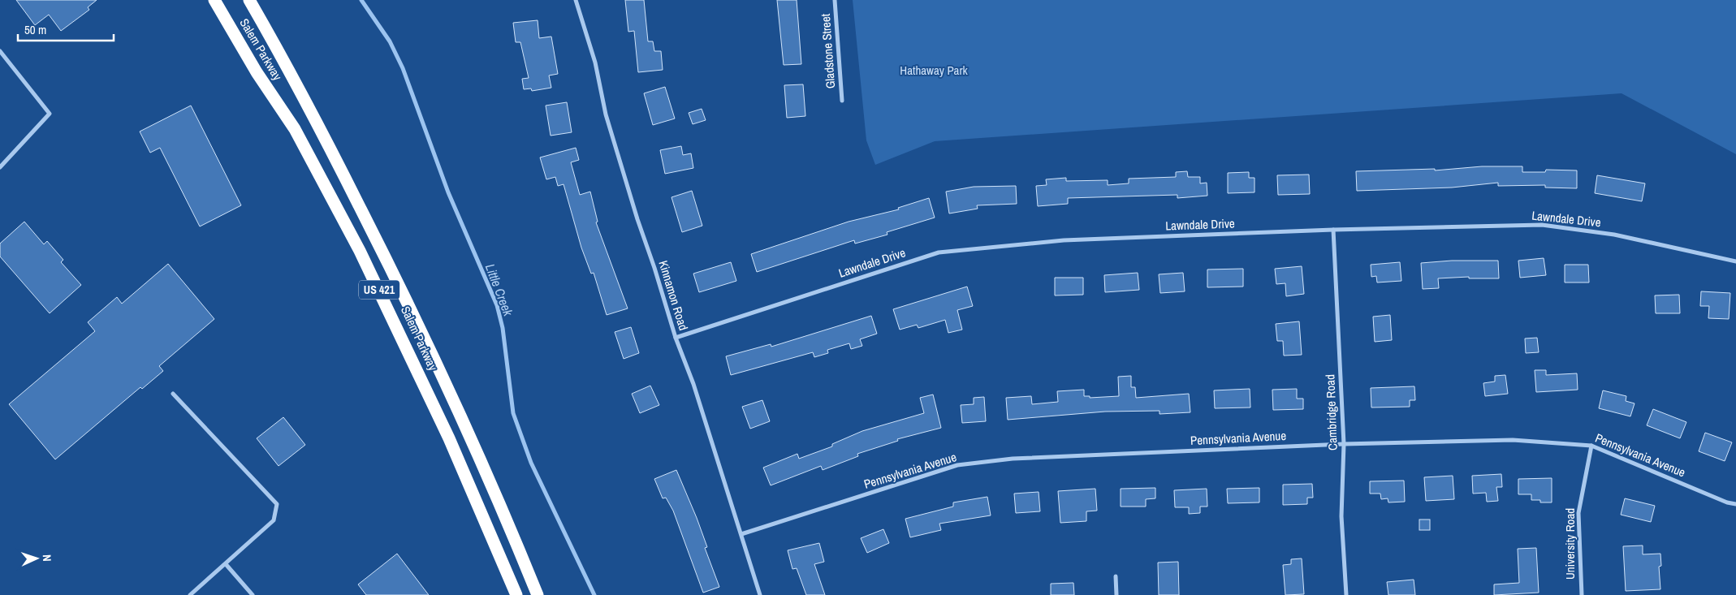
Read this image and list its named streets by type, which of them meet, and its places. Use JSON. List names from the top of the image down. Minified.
{"streets":{"highway":["Salem Parkway","US 421"],"street":["Gladstone Street","Lawndale Drive","Kinnamon Road","Cambridge Road","Pennsylvania Avenue","University Road"]},"crossings":[["Lawndale Drive","Kinnamon Road"],["Lawndale Drive","Cambridge Road"],["Kinnamon Road","Pennsylvania Avenue"],["Cambridge Road","Pennsylvania Avenue"],["Pennsylvania Avenue","University Road"]],"water":["Little Creek"],"parks":["Hathaway Park"],"scale_bar":"50 m","north":"right"}
